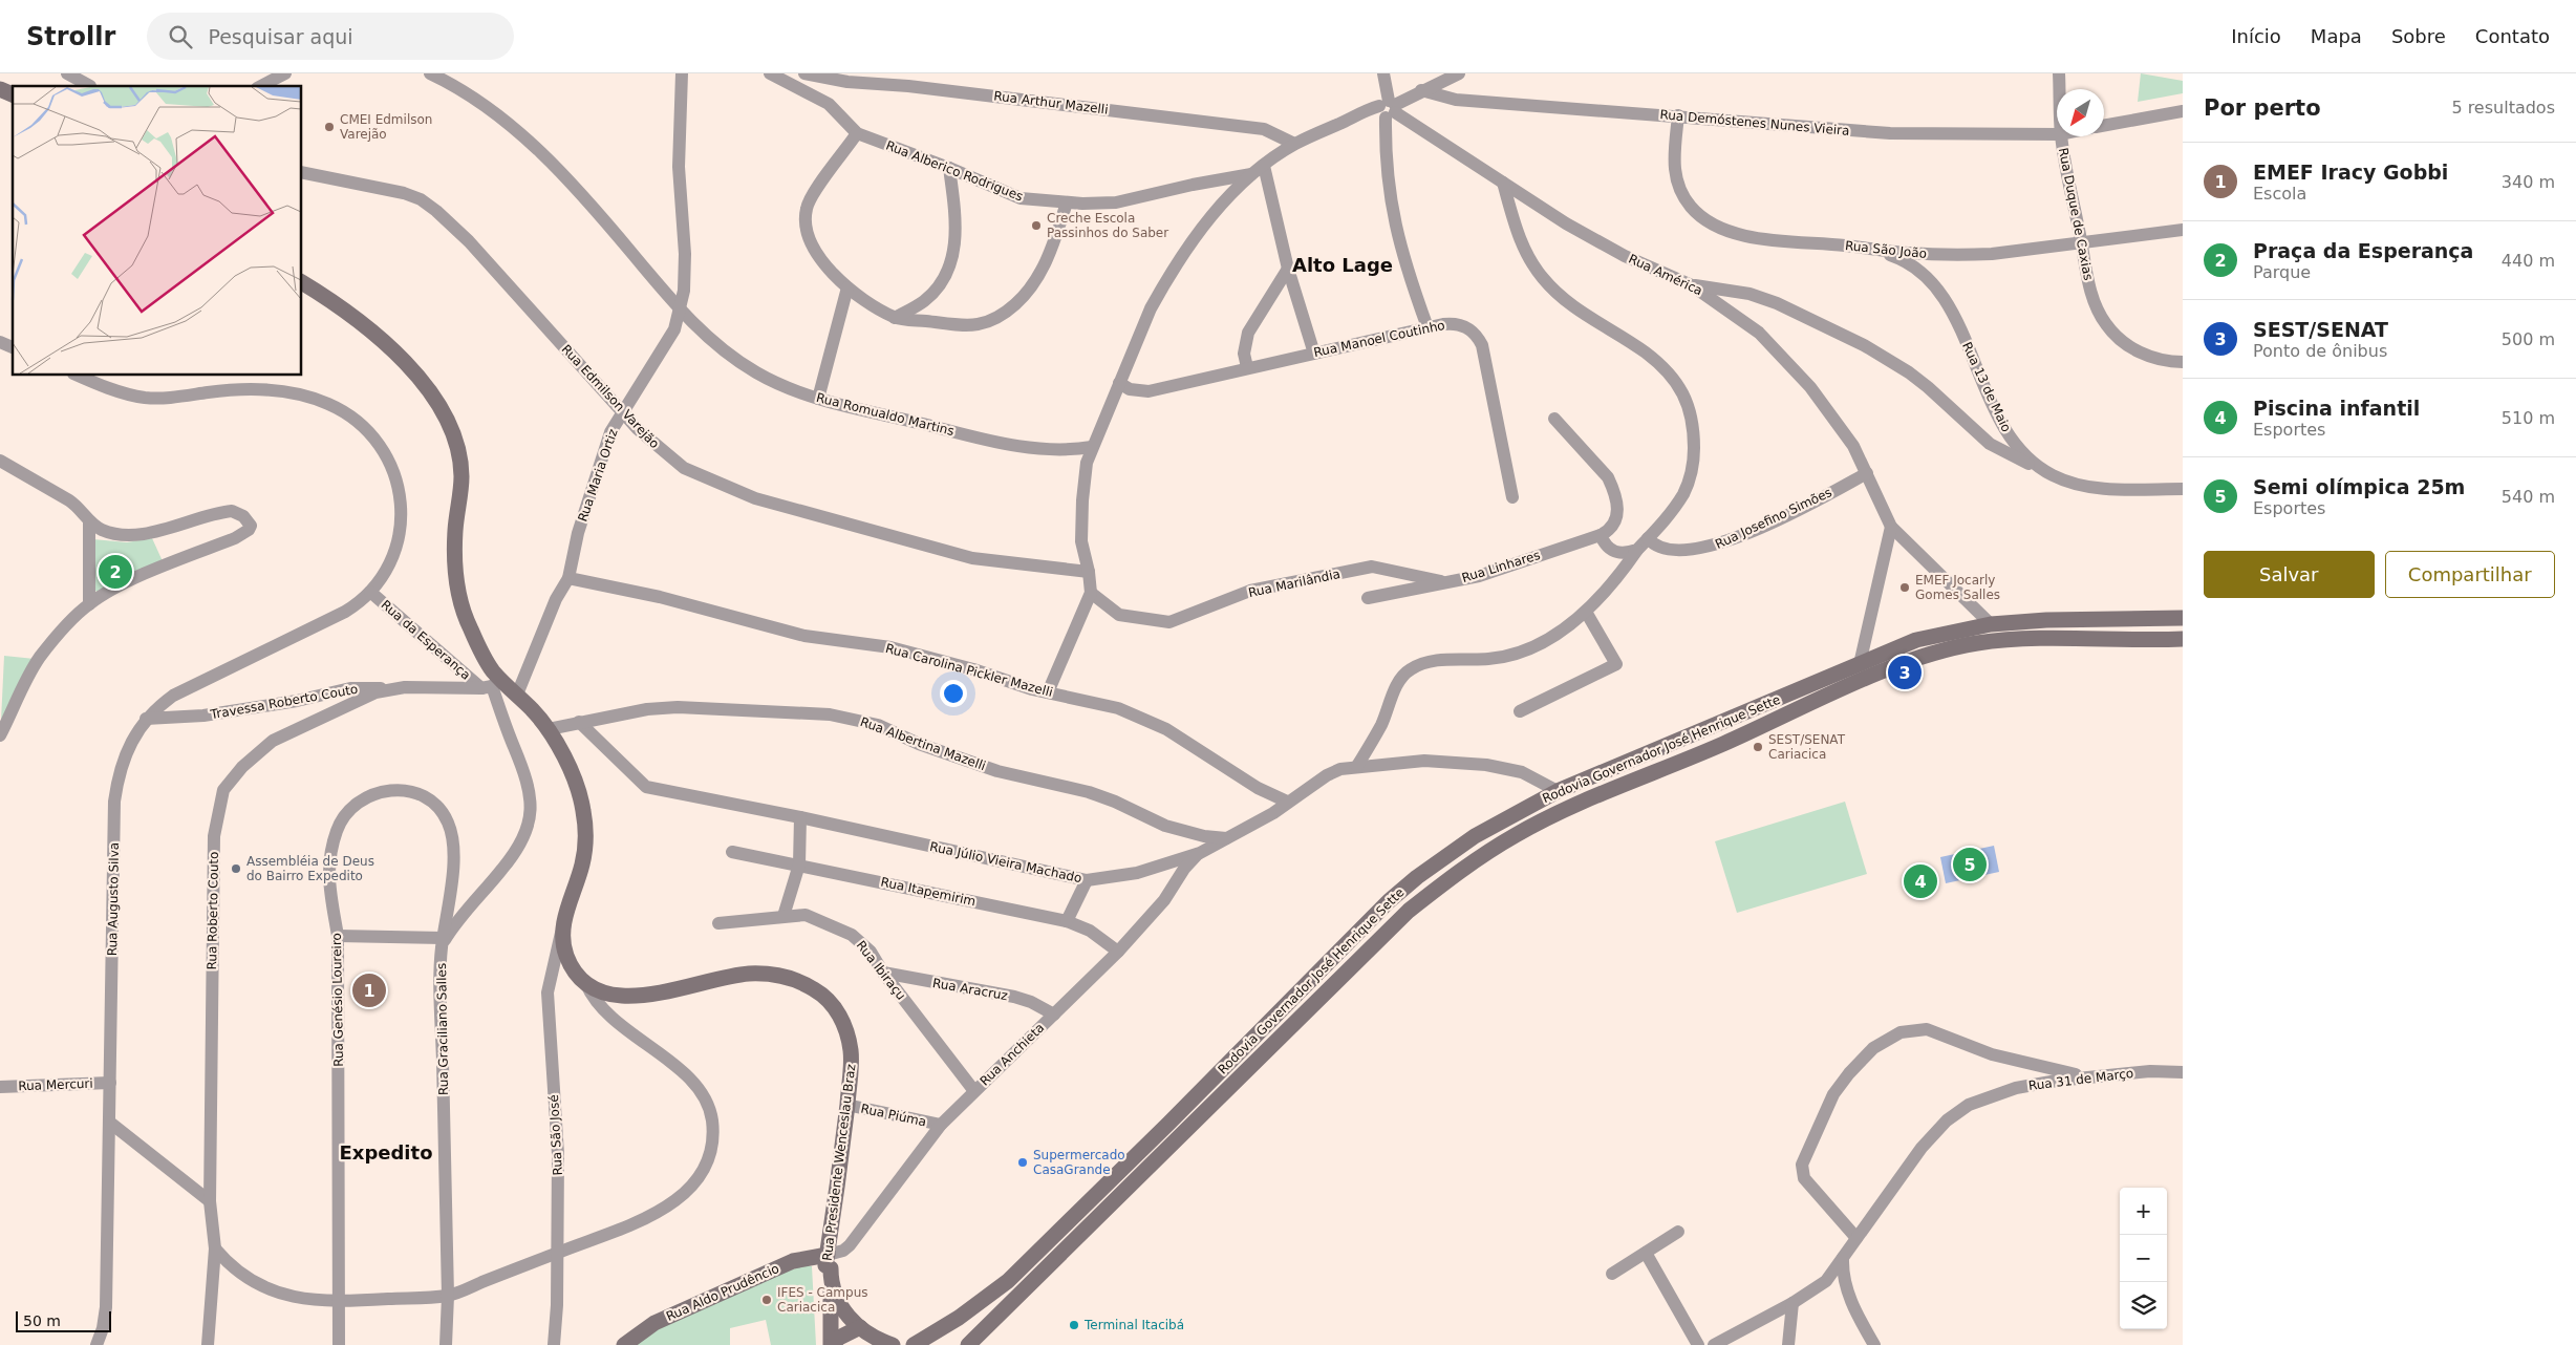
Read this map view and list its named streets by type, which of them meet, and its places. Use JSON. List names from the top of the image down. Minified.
{"streets":{"main road":["Rodovia Governador José Henrique Sette","Rua Presidente Wenceslau Braz","Rua Aldo Prudêncio"],"street":["Rua Arthur Mazelli","Rua Demóstenes Nunes Vieira","Rua Alberico Rodrigues","Rua Duque de Caxias","Rua São João","Rua América","Rua Manoel Coutinho","Rua 13 de Maio","Rua Edmilson Varejão","Rua Romualdo Martins","Rua Maria Ortiz","Rua Josefino Simões","Rua Linhares","Rua Marilândia","Rua da Esperança","Rua Carolina Pickler Mazelli","Travessa Roberto Couto","Rua Albertina Mazelli","Rua Júlio Vieira Machado","Rua Itapemirim","Rua Augusto Silva","Rua Roberto Couto","Rua Ibiraçu","Rua Aracruz","Rua Genésio Loureiro","Rua Graciliano Salles","Rua Anchieta","Rua 31 de Março","Rua Mercuri","Rua Piúma","Rua São José"]},"crossings":[["Rua Demóstenes Nunes Vieira","Rua São João"],["Rua Duque de Caxias","Rua São João"],["Rua São João","Rua 13 de Maio"],["Rua América","Rua Josefino Simões"],["Rua América","Rodovia Governador José Henrique Sette"],["Rua Edmilson Varejão","Rua Maria Ortiz"],["Rua Romualdo Martins","Rua Maria Ortiz"],["Rua Maria Ortiz","Rua Carolina Pickler Mazelli"],["Rua Linhares","Rua Marilândia"],["Rua da Esperança","Rua Augusto Silva"],["Rua da Esperança","Rua Roberto Couto"],["Rua da Esperança","Rua Graciliano Salles"],["Rua Carolina Pickler Mazelli","Rua Júlio Vieira Machado"],["Travessa Roberto Couto","Rua Augusto Silva"],["Travessa Roberto Couto","Rua Roberto Couto"],["Rua Albertina Mazelli","Rua Júlio Vieira Machado"],["Rodovia Governador José Henrique Sette","Rua Júlio Vieira Machado"],["Rua Júlio Vieira Machado","Rua Anchieta"],["Rua Itapemirim","Rua Anchieta"],["Rua Augusto Silva","Rua Mercuri"],["Rua Roberto Couto","Rua Graciliano Salles"],["Rua Ibiraçu","Rua Aracruz"],["Rua Ibiraçu","Rua Anchieta"],["Rua Aracruz","Rua Anchieta"],["Rua Genésio Loureiro","Rua Graciliano Salles"],["Rua Anchieta","Rua Piúma"],["Rua Anchieta","Rua Presidente Wenceslau Braz"],["Rua Anchieta","Rua Aldo Prudêncio"],["Rua Piúma","Rua Presidente Wenceslau Braz"],["Rua Presidente Wenceslau Braz","Rua Aldo Prudêncio"]],"districts":["Alto Lage","Expedito"],"places":["CMEI Edmilson Varejão","Creche Escola Passinhos do Saber","EMEF Jocarly Gomes Salles","SEST/SENAT Cariacica","Assembléia de Deus do Bairro Expedito","Supermercado CasaGrande","IFES - Campus Cariacica","Terminal Itacibá"],"scale_bar":"50 m","north":"bottom left","page":{"header":"Strollr","search":"Pesquisar aqui","nav":["Início","Mapa","Sobre","Contato"],"heading":["Por perto","5 resultados"],"list":[{"mark":"1","name":"EMEF Iracy Gobbi","note":"Escola","value":"340 m"},{"mark":"2","name":"Praça da Esperança","note":"Parque","value":"440 m"},{"mark":"3","name":"SEST/SENAT","note":"Ponto de ônibus","value":"500 m"},{"mark":"4","name":"Piscina infantil","note":"Esportes","value":"510 m"},{"mark":"5","name":"Semi olímpica 25m","note":"Esportes","value":"540 m"}],"buttons":["Salvar","Compartilhar"],"pins":["2","3","5","4","1"],"map_buttons":["+","−"],"scale":"50 m"}}
